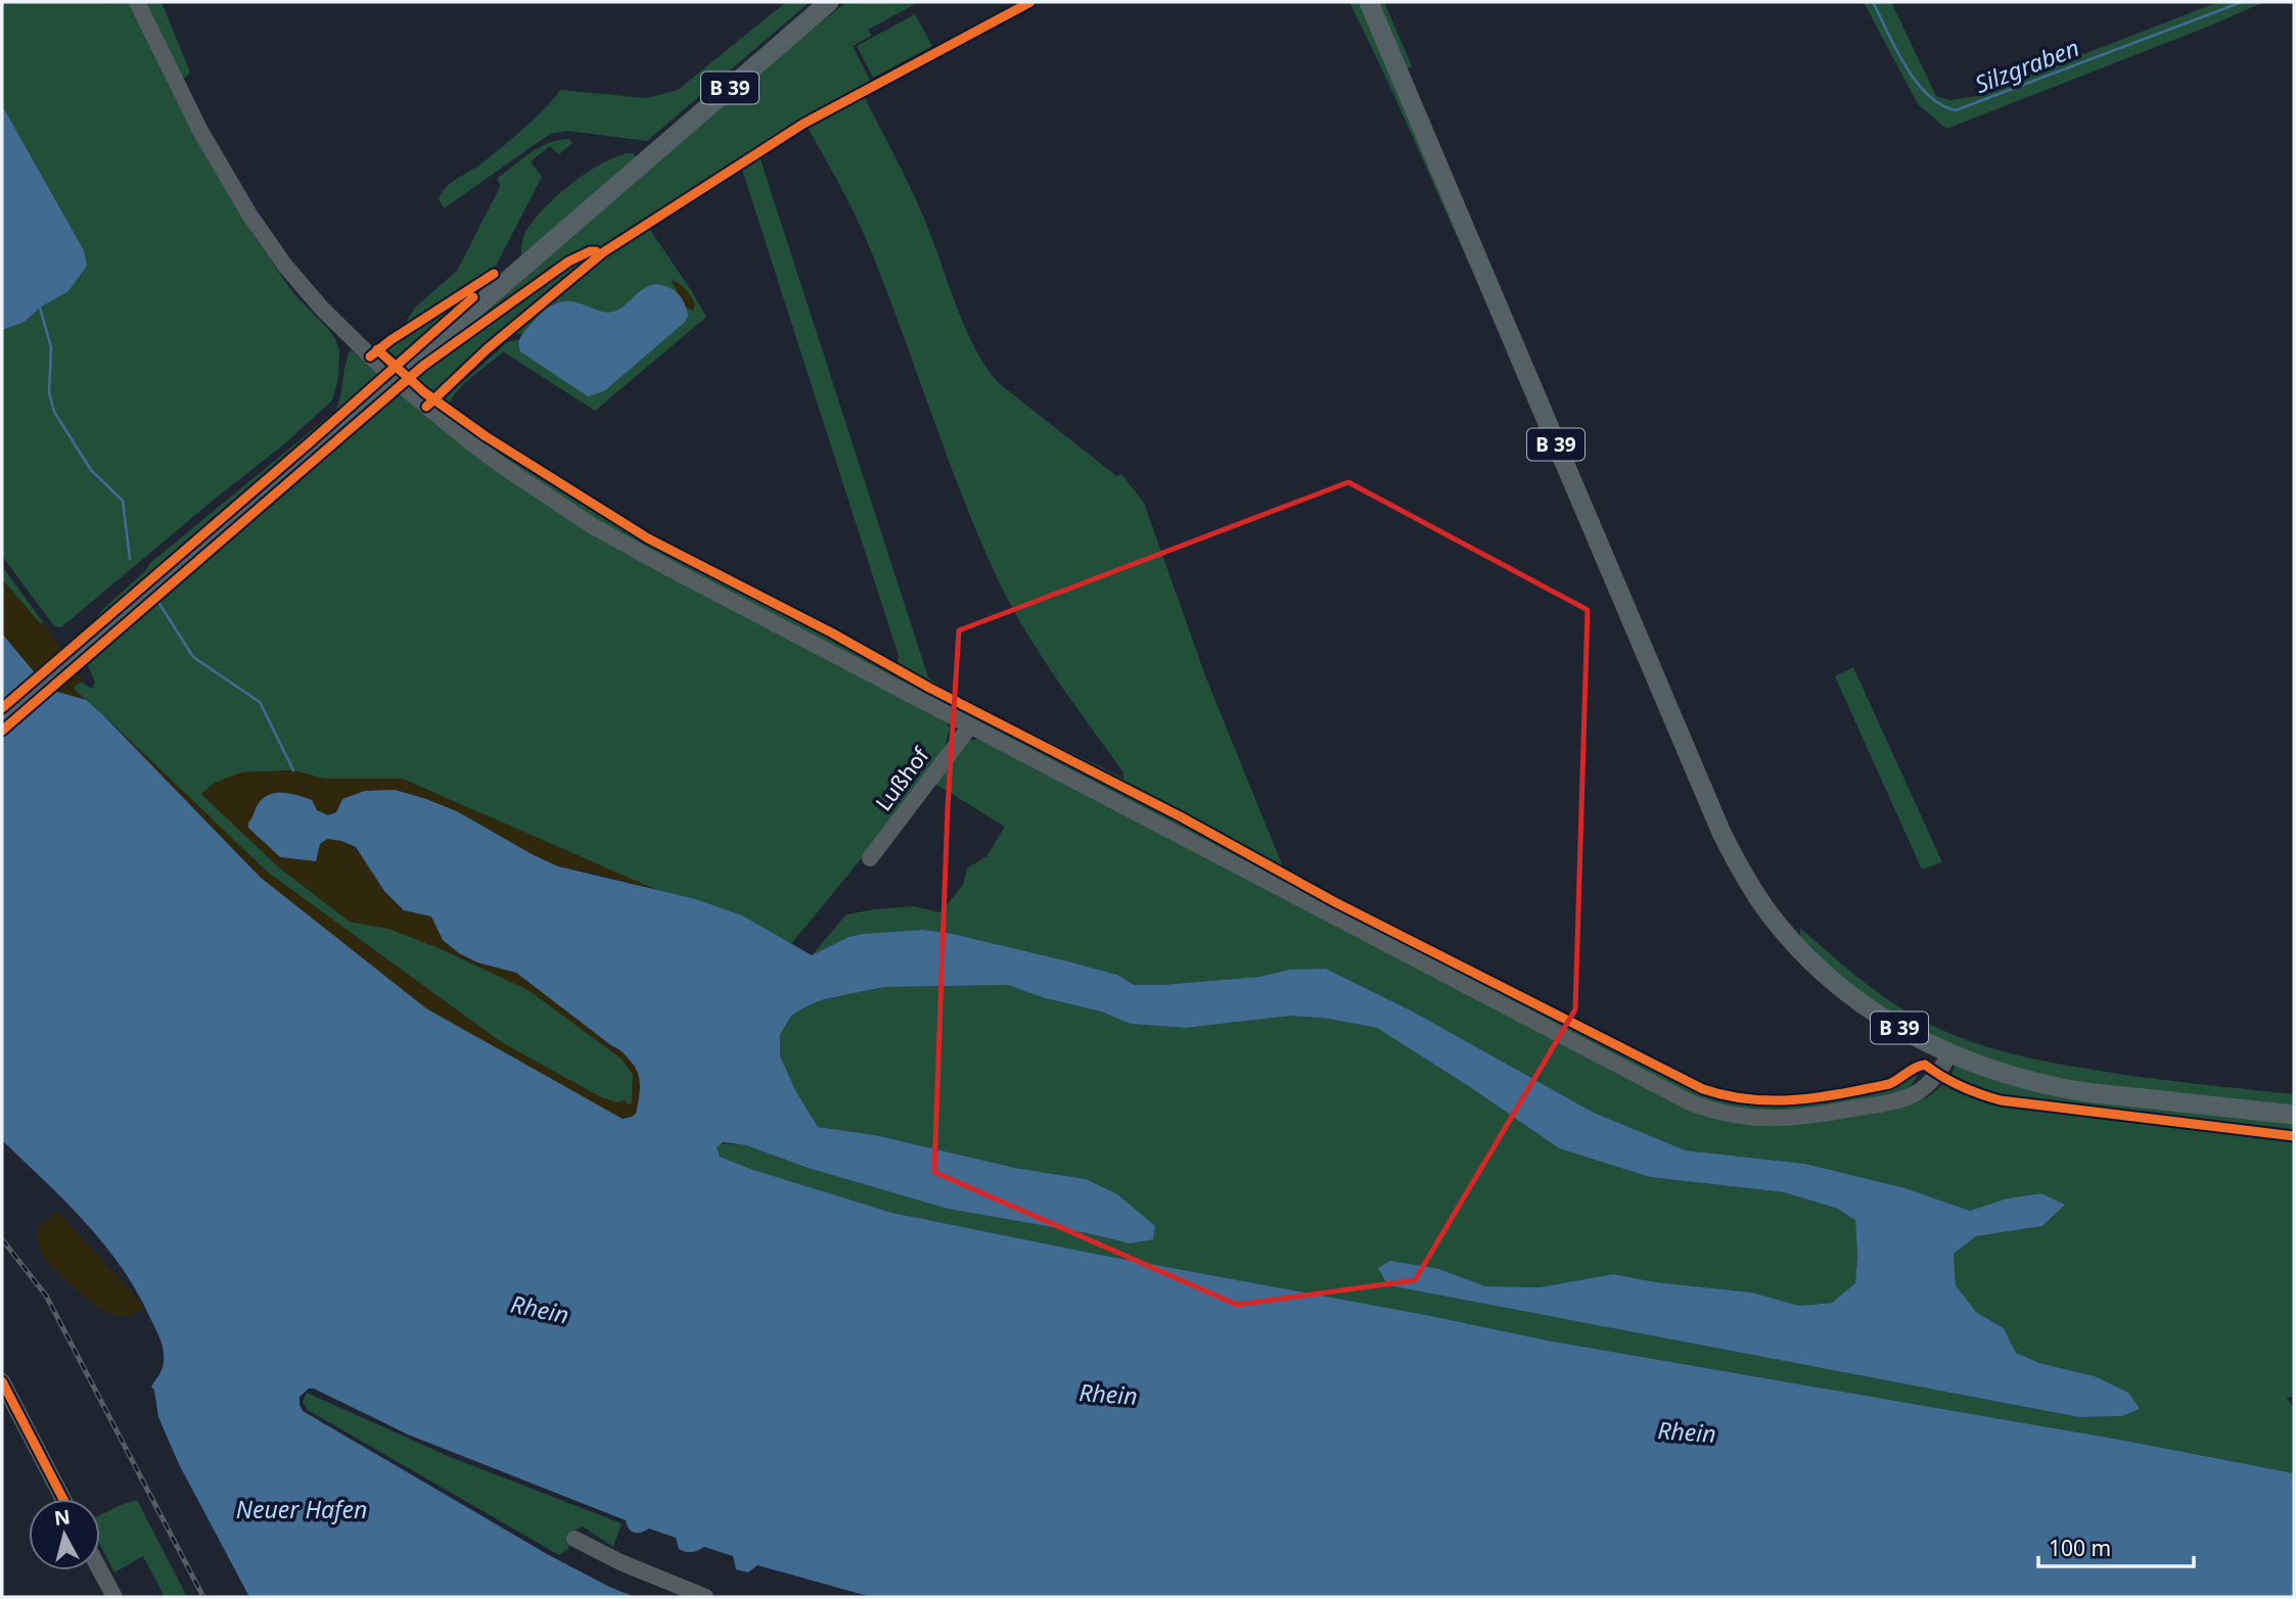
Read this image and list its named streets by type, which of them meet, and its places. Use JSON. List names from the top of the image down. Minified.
{"streets":{"main road":["B 39"],"street":["Lußhof"]},"water":["Silzgraben","Rhein","Neuer Hafen"],"scale_bar":"100 m","north":"top"}
